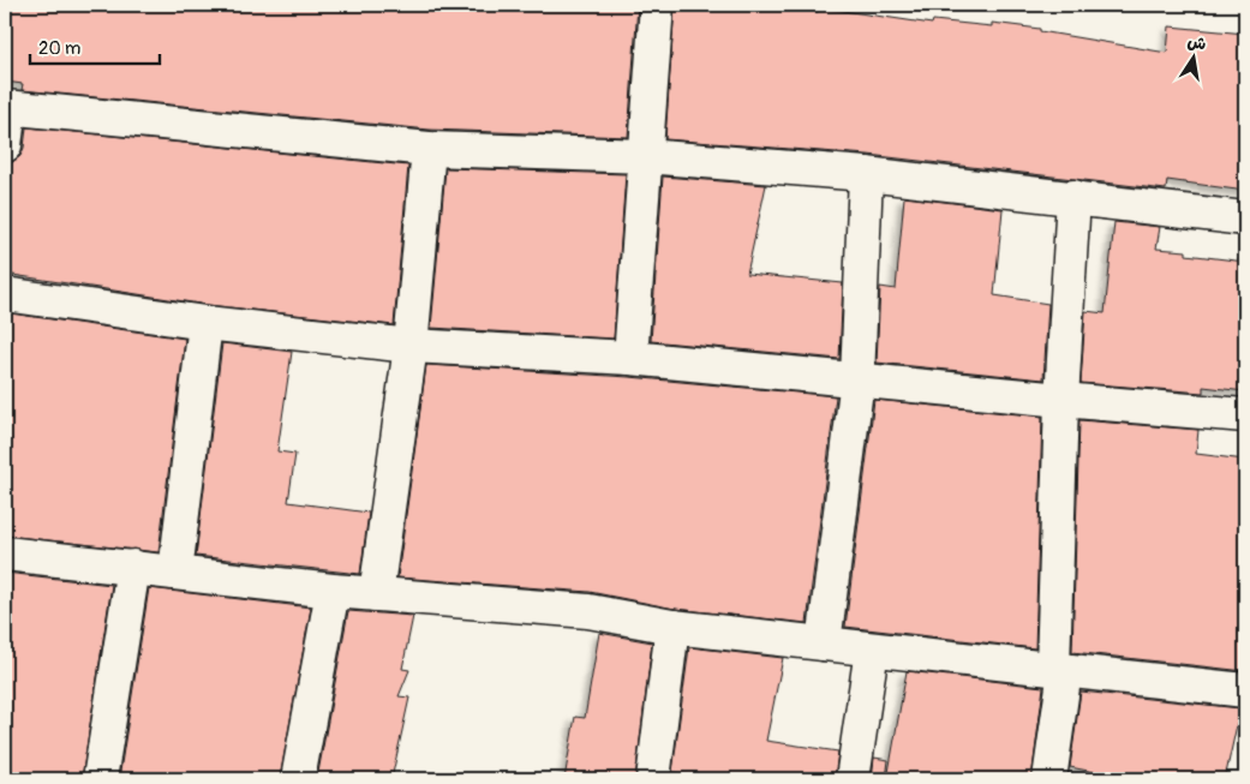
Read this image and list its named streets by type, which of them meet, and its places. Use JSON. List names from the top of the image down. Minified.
{"scale_bar":"20 m","north":"top"}
